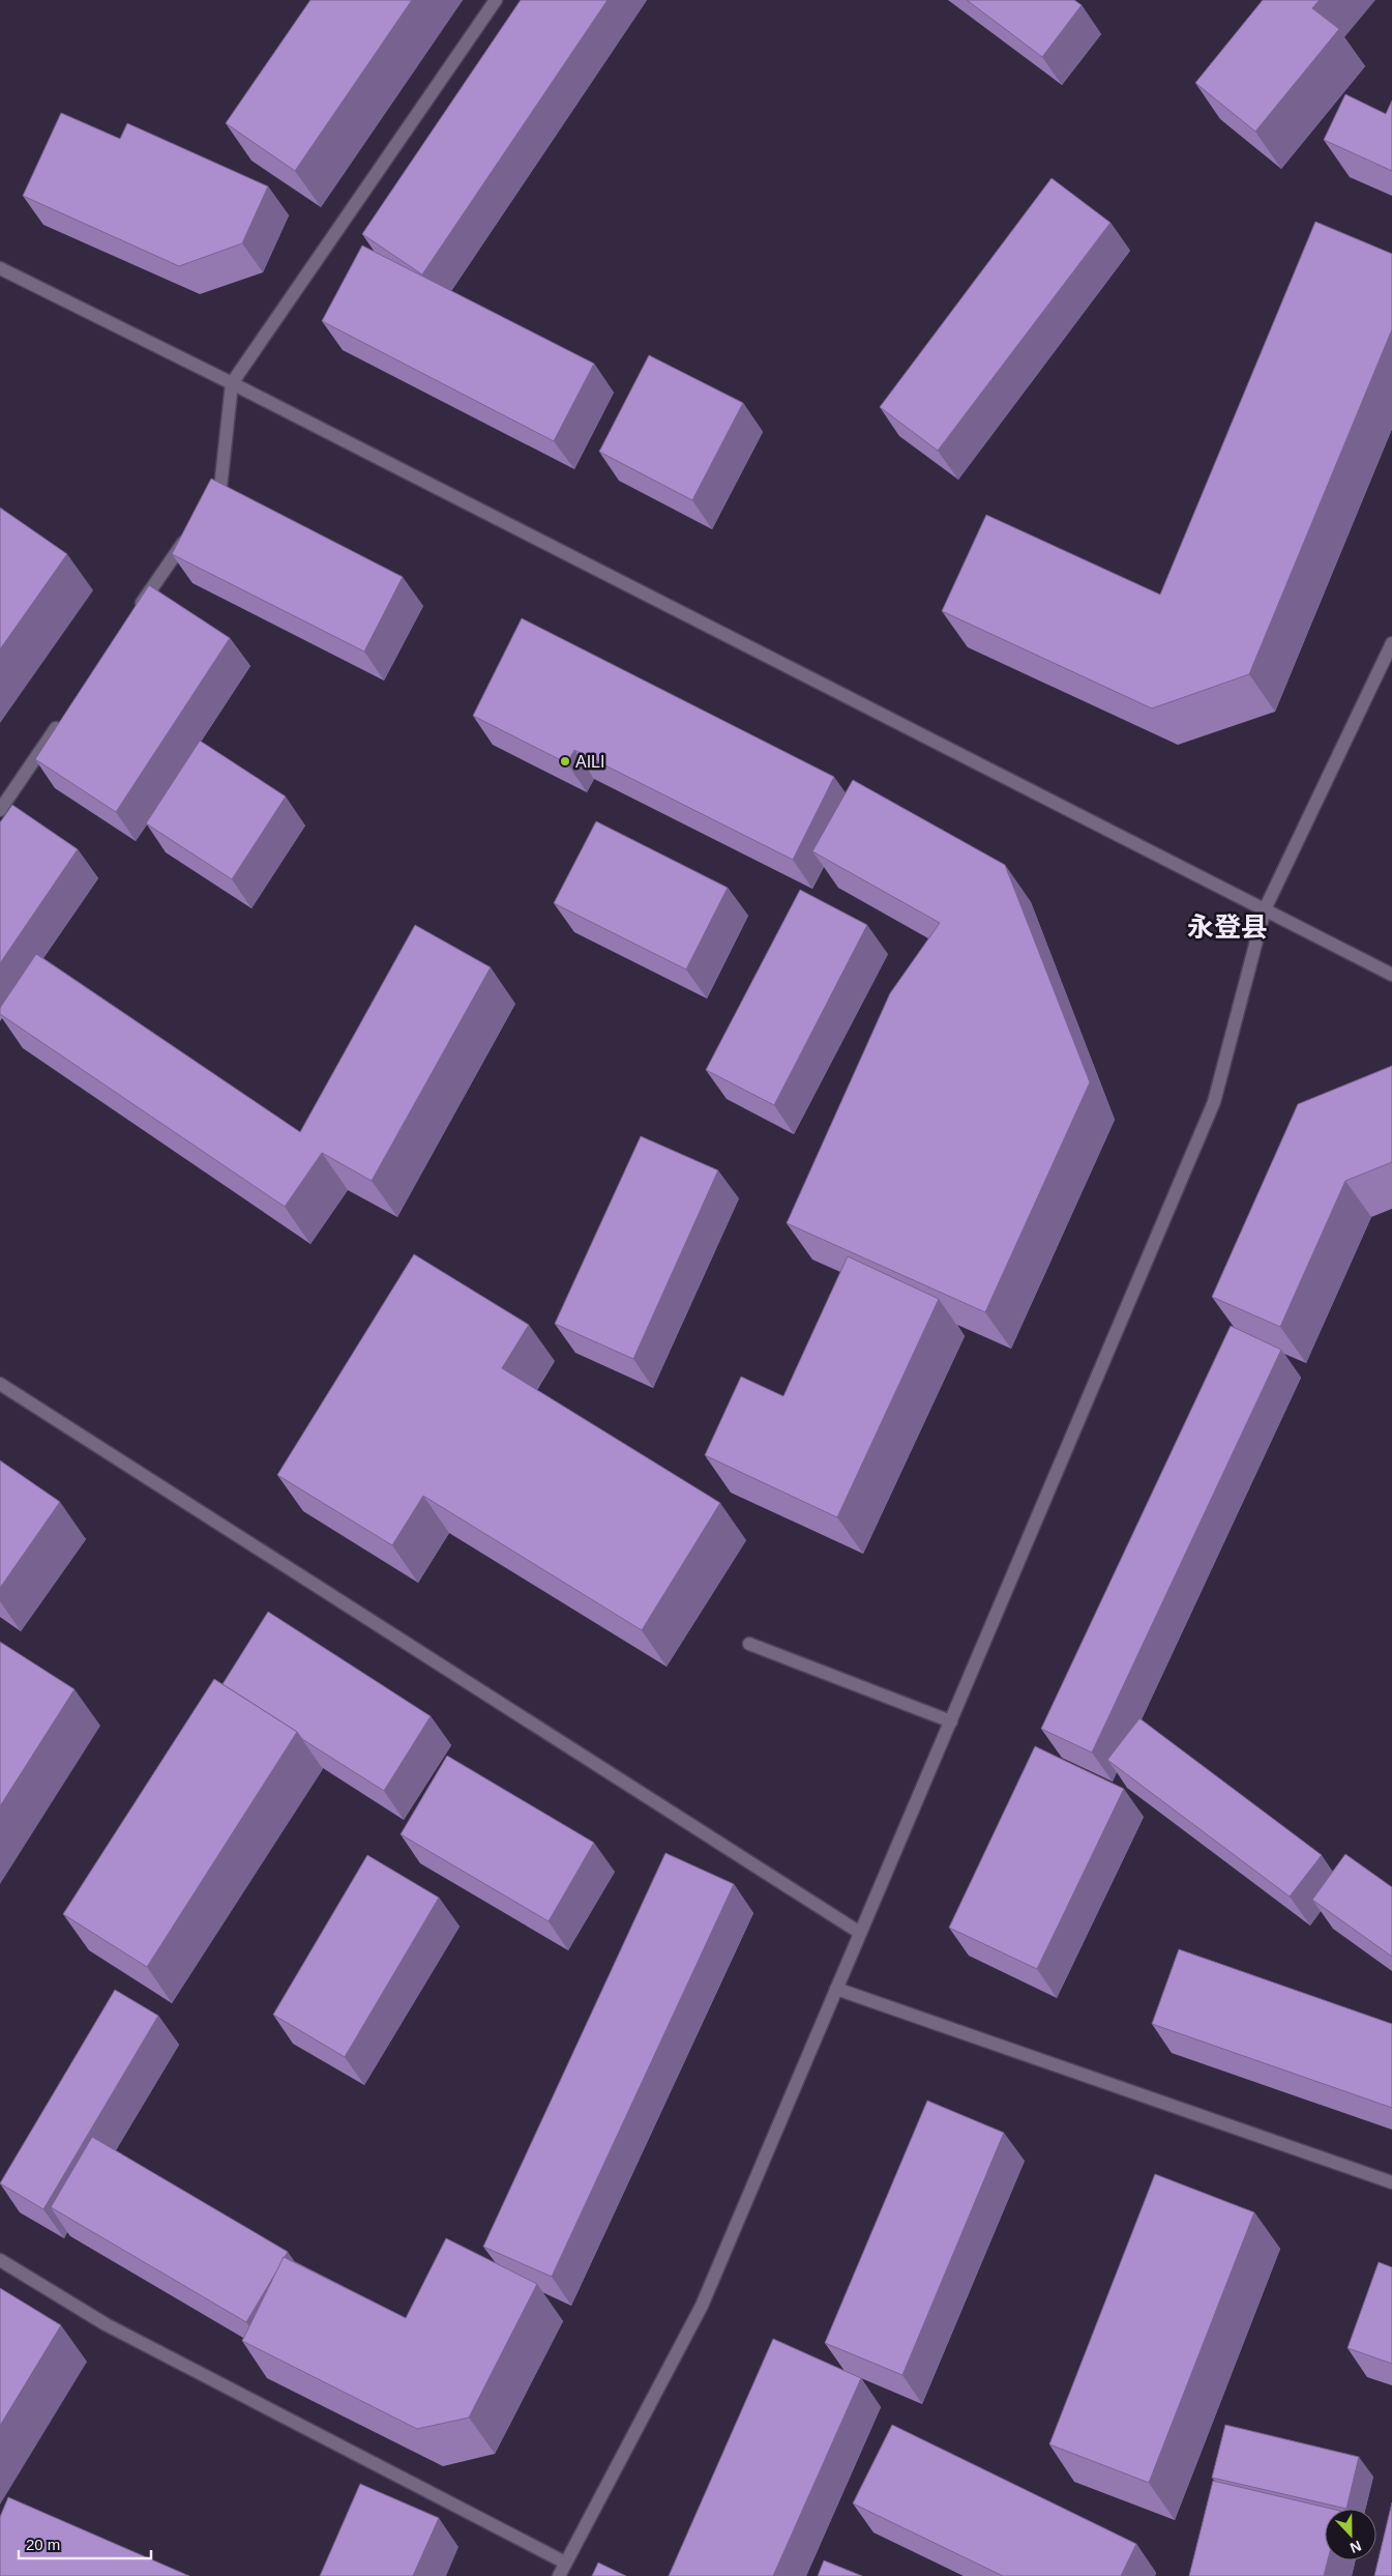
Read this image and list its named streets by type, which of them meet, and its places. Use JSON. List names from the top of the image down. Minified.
{"districts":["永登县"],"places":["AILI"],"scale_bar":"20 m","north":"bottom"}
